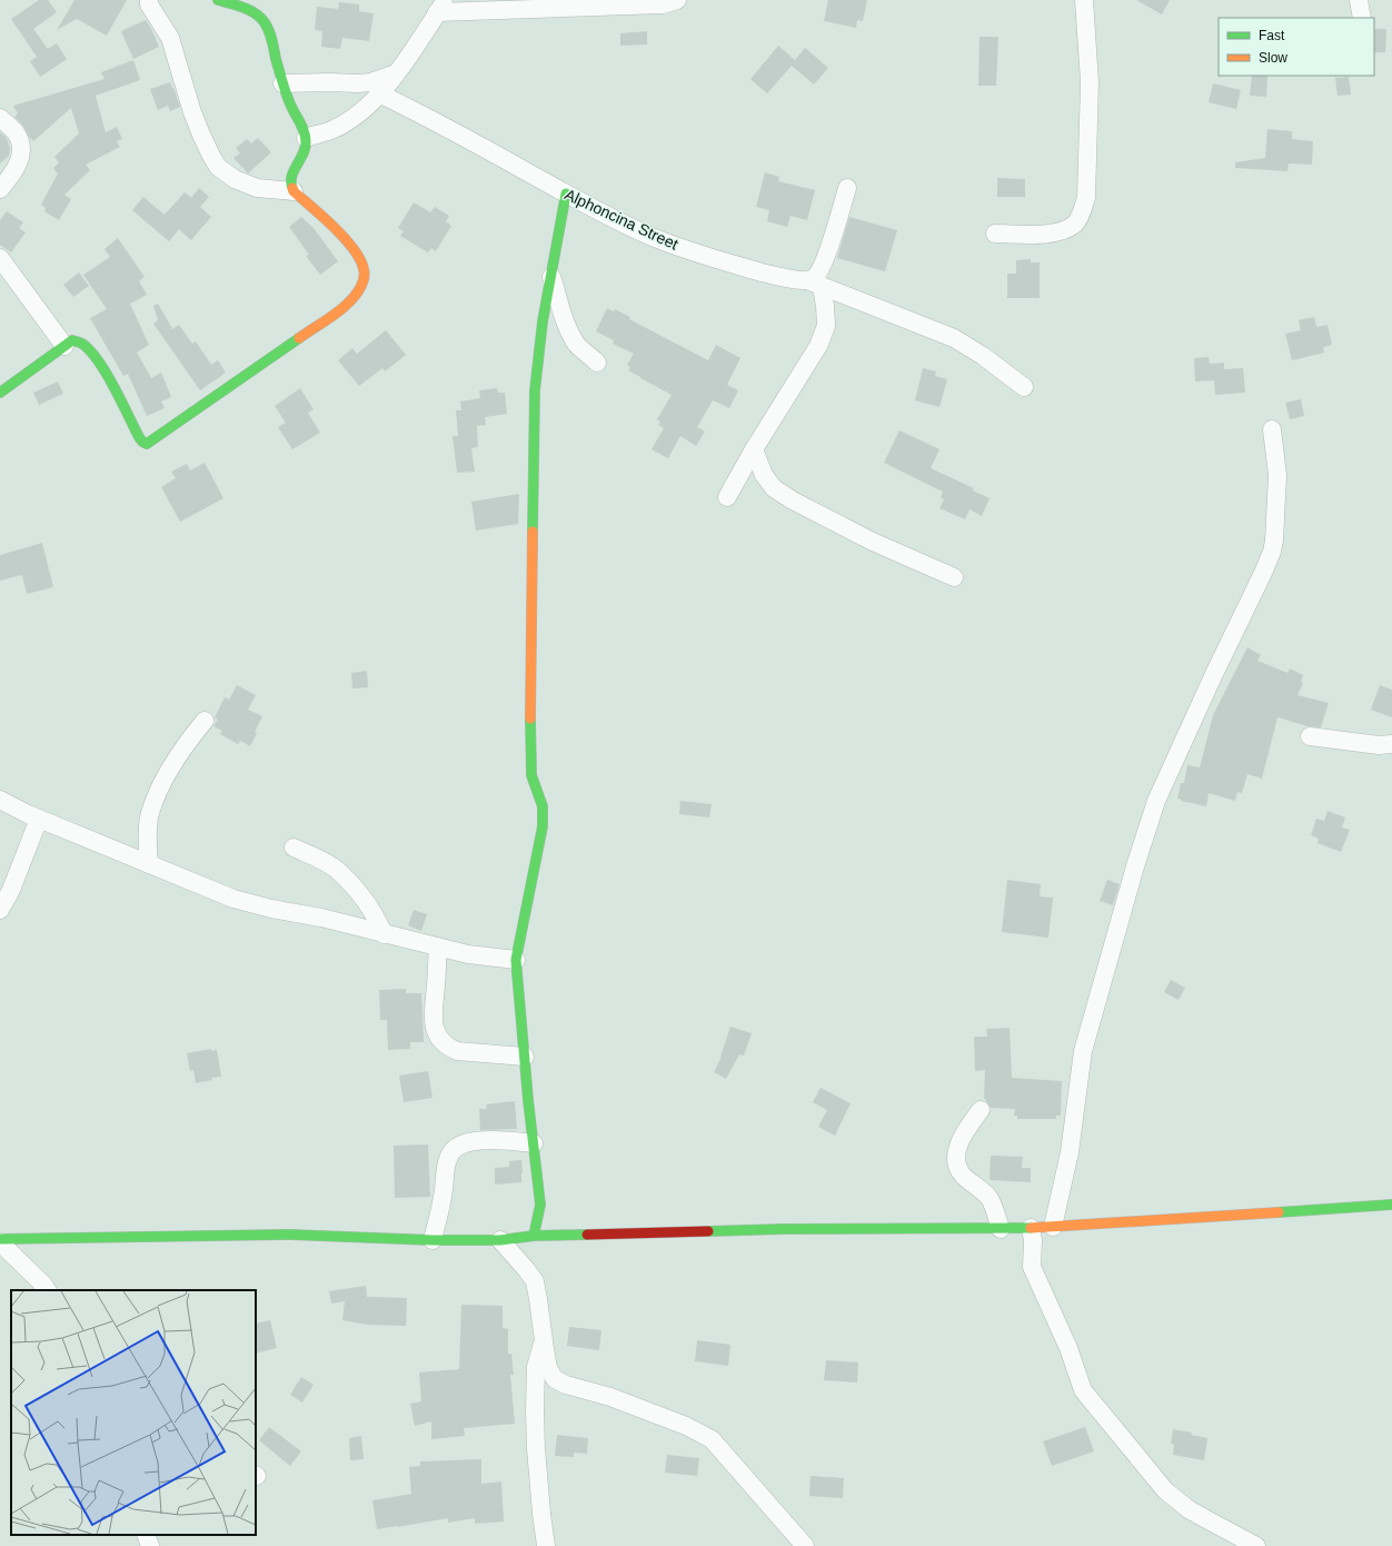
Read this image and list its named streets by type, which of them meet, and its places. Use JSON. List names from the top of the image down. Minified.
{"streets":{"street":["Alphoncina Street"]},"legend":["Fast","Slow"]}
